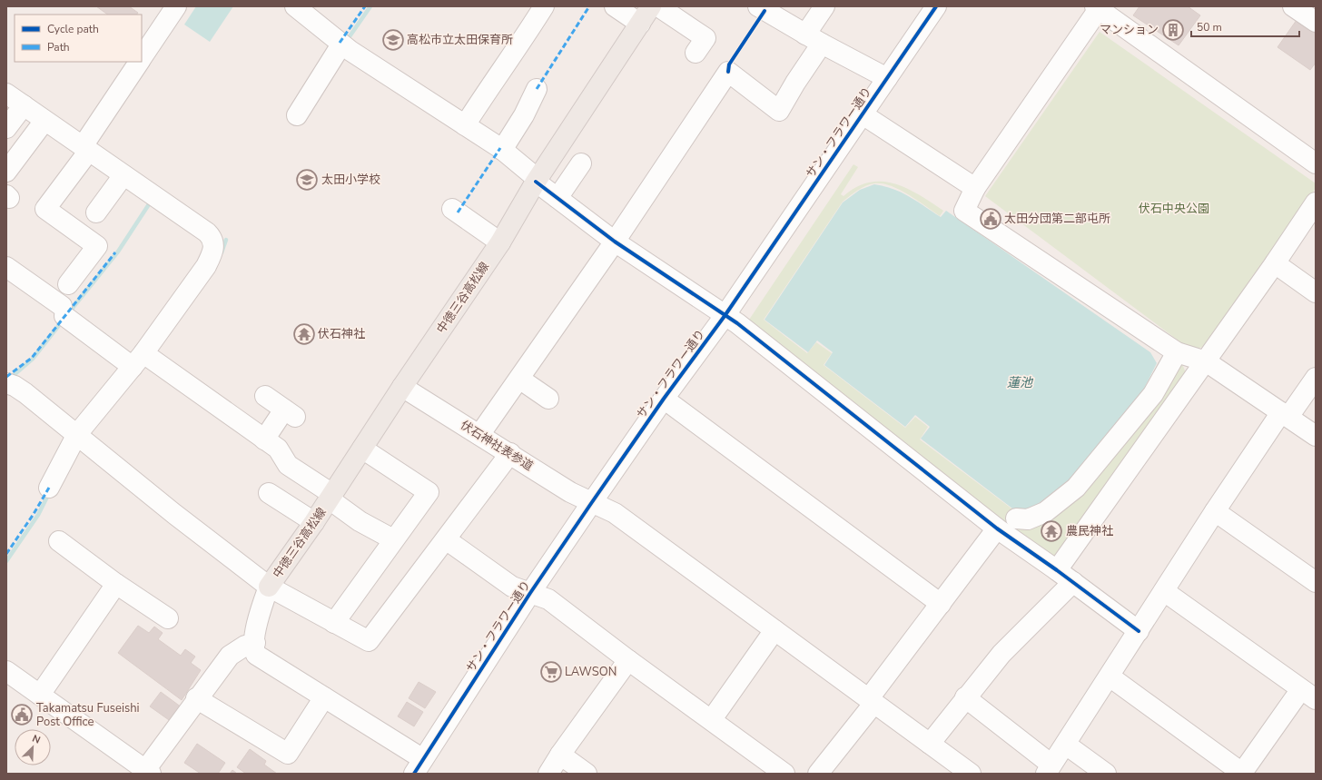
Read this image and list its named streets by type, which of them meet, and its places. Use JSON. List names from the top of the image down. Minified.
{"streets":{"main road":["中徳三谷高松線"],"street":["サン・フラワー通り","伏石神社表参道"]},"crossings":[["サン・フラワー通り","伏石神社表参道"],["中徳三谷高松線","伏石神社表参道"]],"water":["蓮池"],"parks":["伏石中央公園"],"places":{"building":["マンション"],"school or university":["高松市立太田保育所","太田小学校"],"public building":["太田分団第二部屯所","Takamatsu Fuseishi Post Office"],"temple":["伏石神社","農民神社"],"supermarket":["LAWSON"]},"legend":["Cycle path","Path"],"scale_bar":"50 m","north":"top right"}
